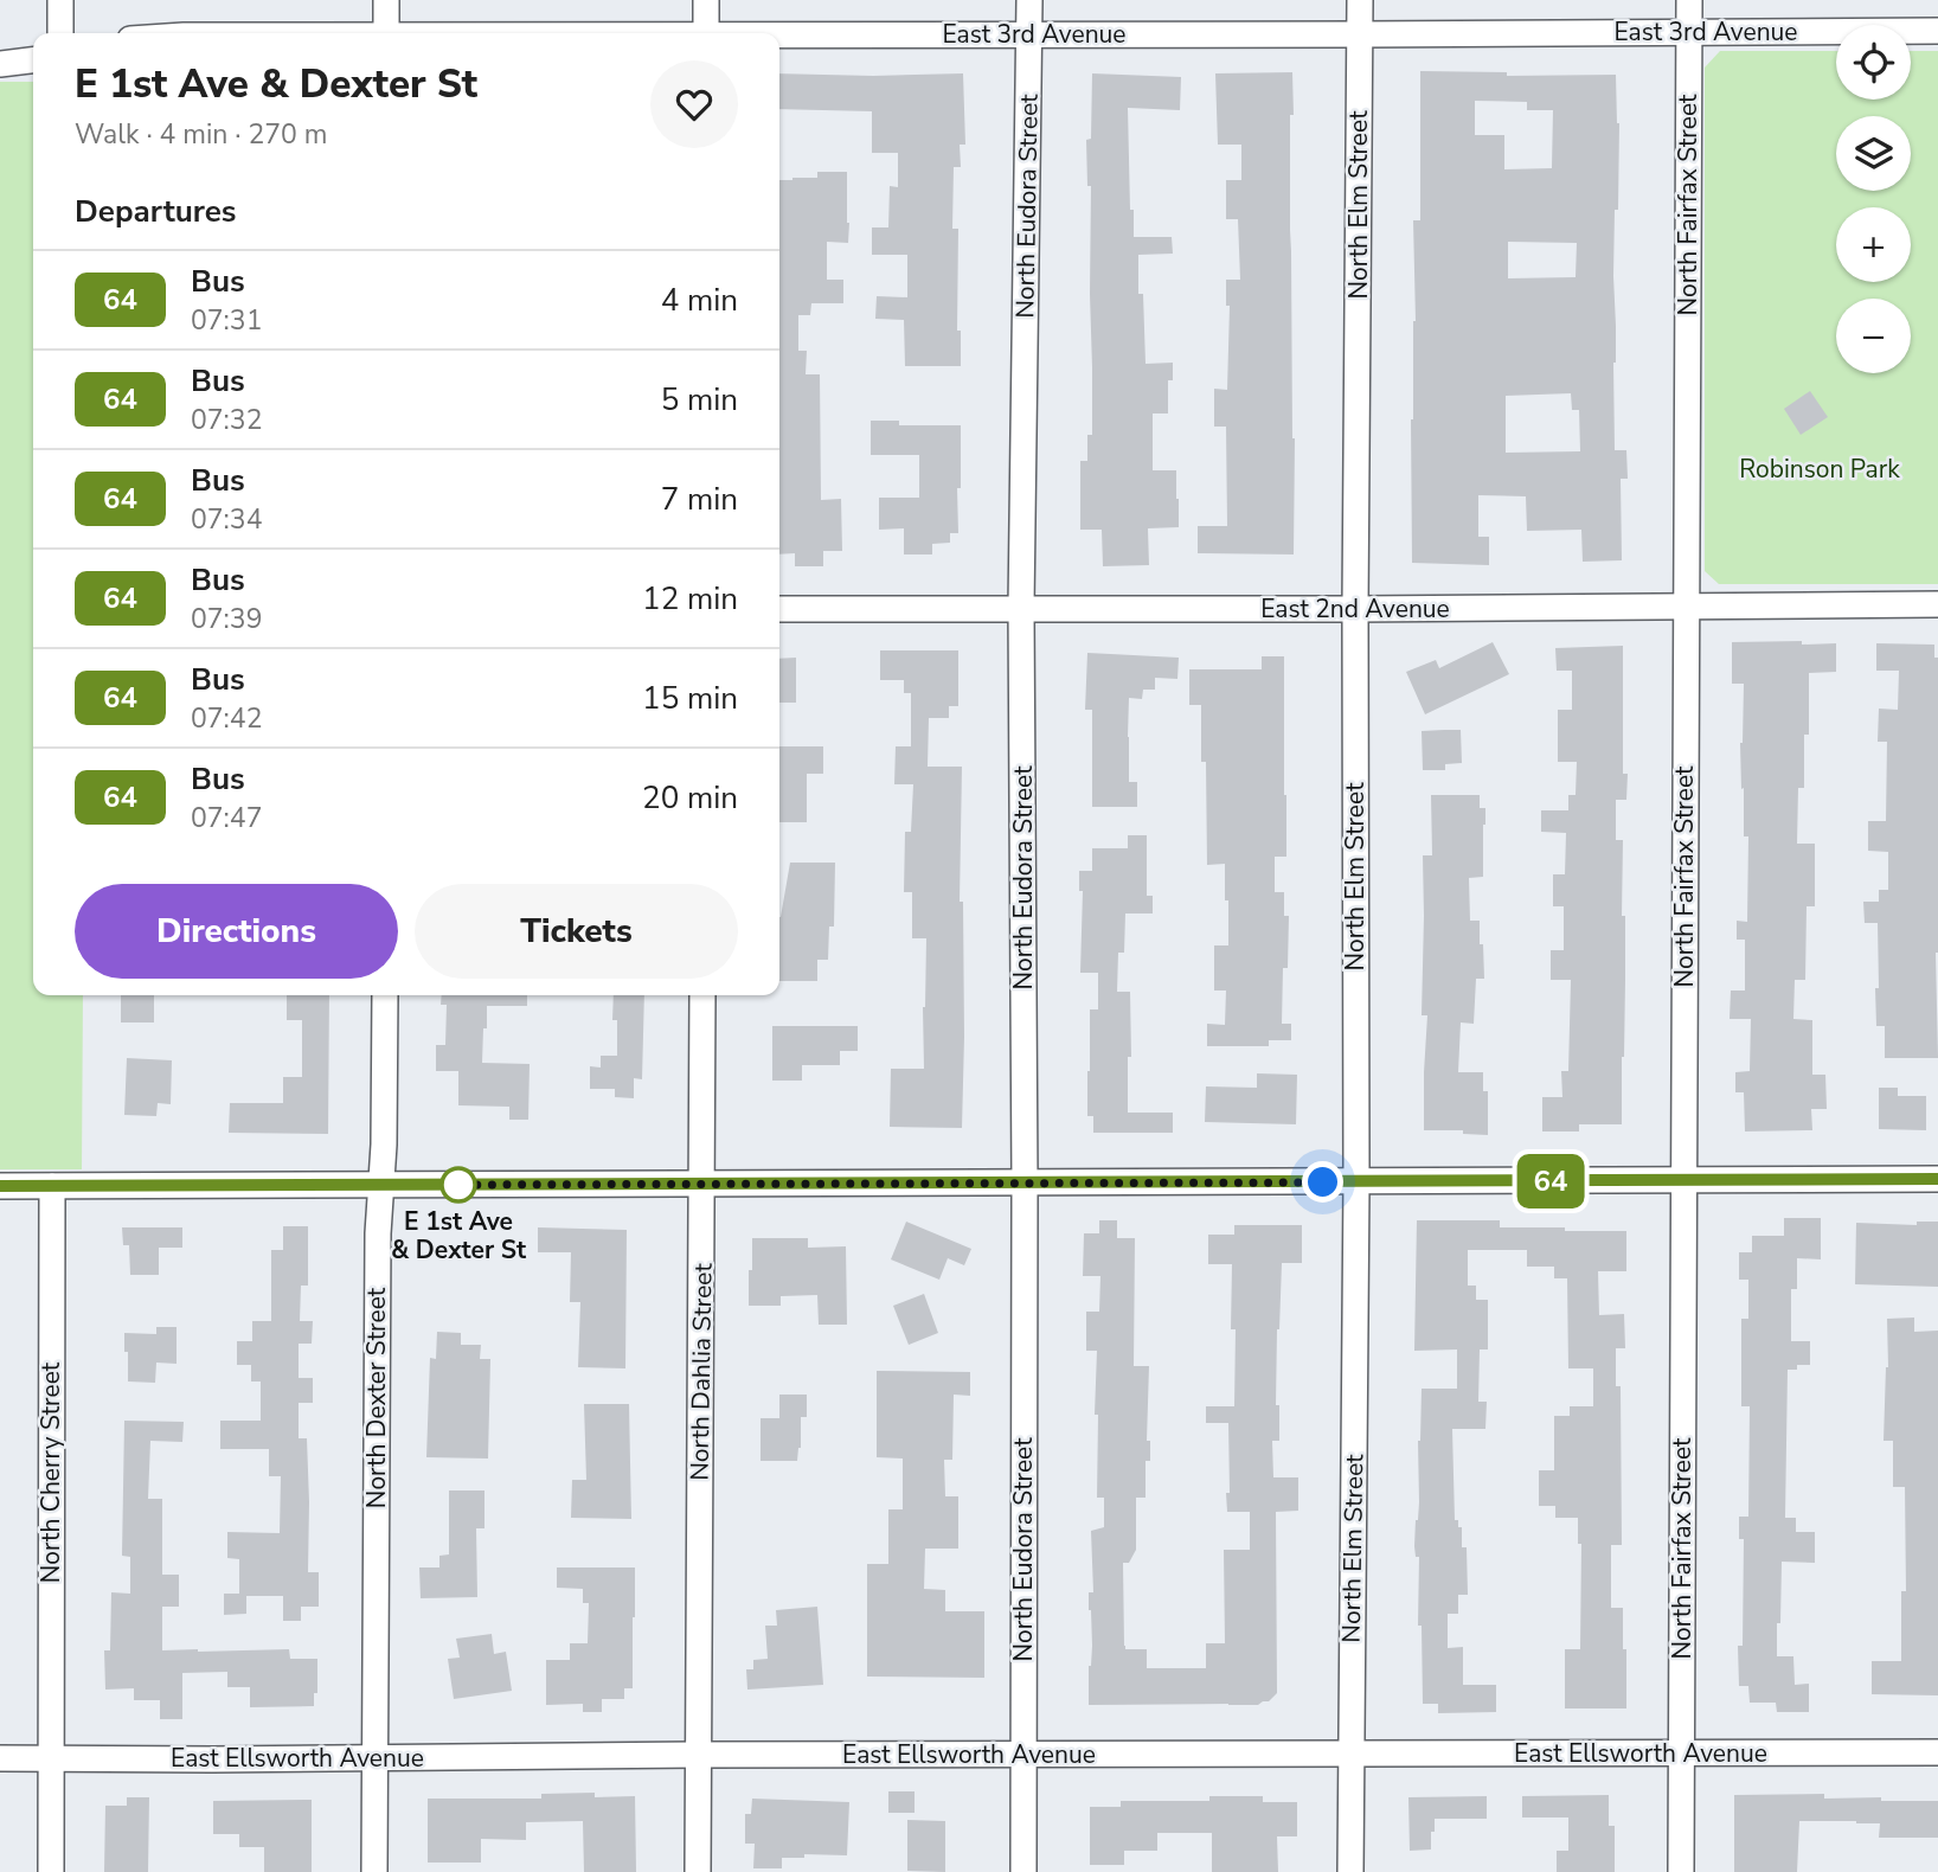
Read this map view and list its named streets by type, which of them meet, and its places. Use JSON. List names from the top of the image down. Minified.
{"streets":{"street":["East 3rd Avenue","North Elm Street","North Fairfax Street","North Eudora Street","East 2nd Avenue","North Dahlia Street","North Dexter Street","North Cherry Street","East Ellsworth Avenue"]},"crossings":[["East 3rd Avenue","North Elm Street"],["East 3rd Avenue","North Fairfax Street"],["East 3rd Avenue","North Eudora Street"],["North Elm Street","East 2nd Avenue"],["North Elm Street","East Ellsworth Avenue"],["North Fairfax Street","East 2nd Avenue"],["North Fairfax Street","East Ellsworth Avenue"],["North Eudora Street","East 2nd Avenue"],["North Eudora Street","East Ellsworth Avenue"],["North Dahlia Street","East Ellsworth Avenue"],["North Dexter Street","East Ellsworth Avenue"],["North Cherry Street","East Ellsworth Avenue"]],"parks":["Robinson Park"],"places":["E 1st Ave & Dexter St"],"lines":["bus line 64"],"page":{"on_map":"64","map_buttons":["+","−"],"heading":[["E 1st Ave & Dexter St","Walk · 4 min · 270 m"],"Departures"],"list":[{"mark":"64","name":"Bus","note":"07:31","value":"4 min"},{"mark":"64","name":"Bus","note":"07:32","value":"5 min"},{"mark":"64","name":"Bus","note":"07:34","value":"7 min"},{"mark":"64","name":"Bus","note":"07:39","value":"12 min"},{"mark":"64","name":"Bus","note":"07:42","value":"15 min"},{"mark":"64","name":"Bus","note":"07:47","value":"20 min"}],"buttons":["Directions","Tickets"]}}
